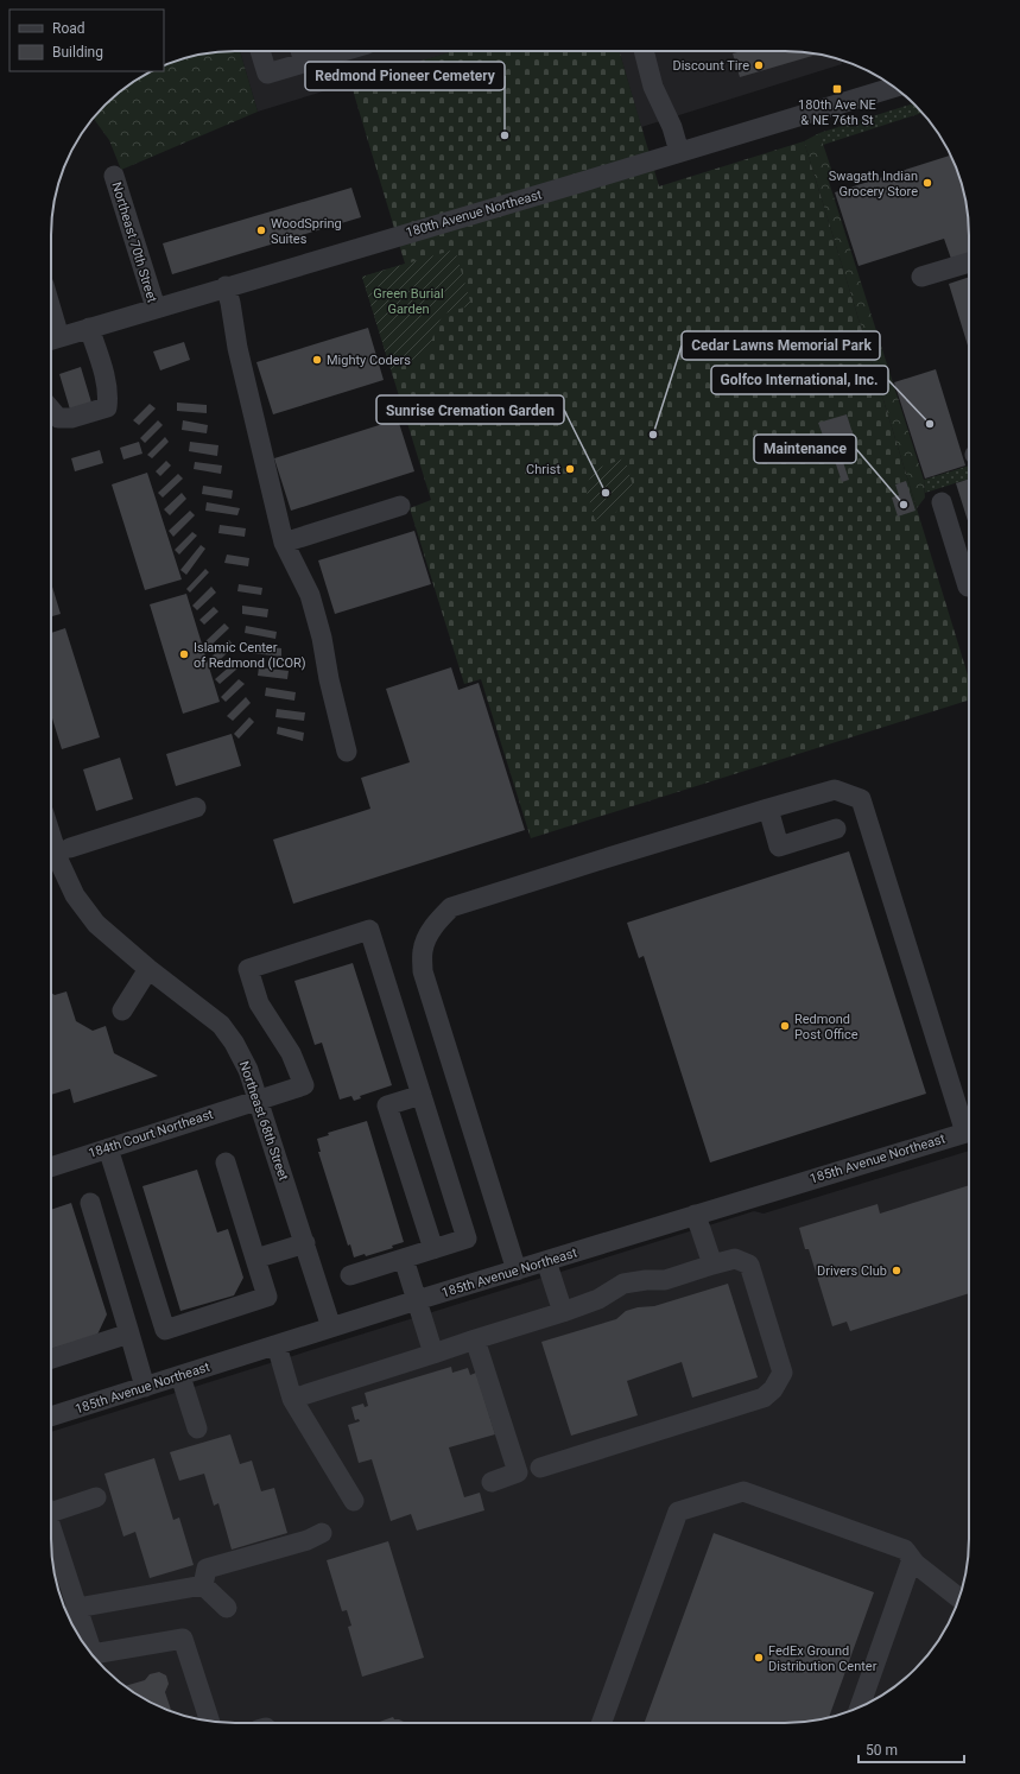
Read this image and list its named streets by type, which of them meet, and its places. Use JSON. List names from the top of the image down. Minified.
{"streets":{"street":["180th Avenue Northeast","Northeast 70th Street","Northeast 68th Street","184th Court Northeast","185th Avenue Northeast"]},"crossings":[["180th Avenue Northeast","Northeast 70th Street"],["Northeast 68th Street","184th Court Northeast"],["Northeast 68th Street","185th Avenue Northeast"]],"parks":["Green Burial Garden"],"places":{"other":["Discount Tire","Redmond Pioneer Cemetery","Swagath Indian Grocery Store","WoodSpring Suites","Mighty Coders","Golfco International, Inc.","Cedar Lawns Memorial Park","Christ","Sunrise Cremation Garden","Maintenance","Islamic Center of Redmond (ICOR)","Redmond Post Office","Drivers Club","FedEx Ground Distribution Center"],"transit":["180th Ave NE & NE 76th St"]},"legend":["Road","Building"],"scale_bar":"50 m"}
